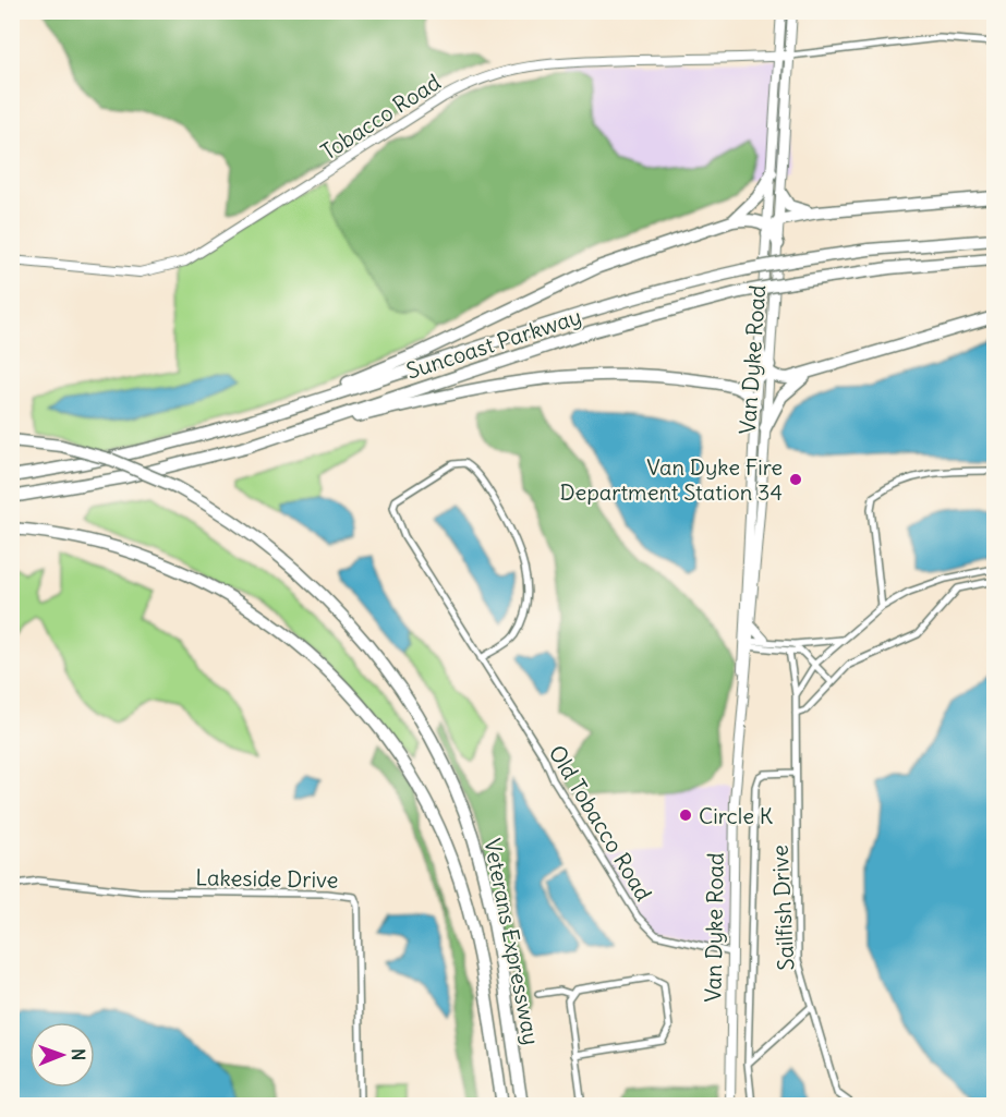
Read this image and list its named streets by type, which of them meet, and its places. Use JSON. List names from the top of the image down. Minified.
{"streets":{"highway":["Suncoast Parkway","Veterans Expressway"],"main road":["Tobacco Road","Van Dyke Road"],"street":["Old Tobacco Road","Lakeside Drive","Sailfish Drive"]},"crossings":[["Tobacco Road","Van Dyke Road"],["Van Dyke Road","Old Tobacco Road"]],"places":["Van Dyke Fire Department Station 34","Circle K"],"north":"right"}
